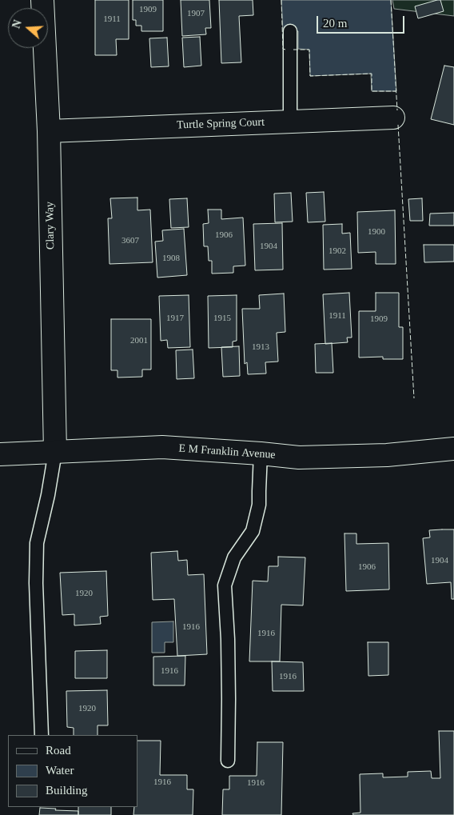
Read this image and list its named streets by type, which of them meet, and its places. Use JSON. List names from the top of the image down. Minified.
{"streets":{"street":["Turtle Spring Court","Clary Way","E M Franklin Avenue"]},"crossings":[["Turtle Spring Court","Clary Way"],["Clary Way","E M Franklin Avenue"]],"house_numbers":["1909","1907","1911","1900","1906","3607","1904","1902","1908","1911","1917","1915","1909","2001","1913","1904","1906","1920","1916","1916","1916","1916","1920","1916","1916"],"legend":["Road","Water","Building"],"scale_bar":"20 m","north":"left"}
